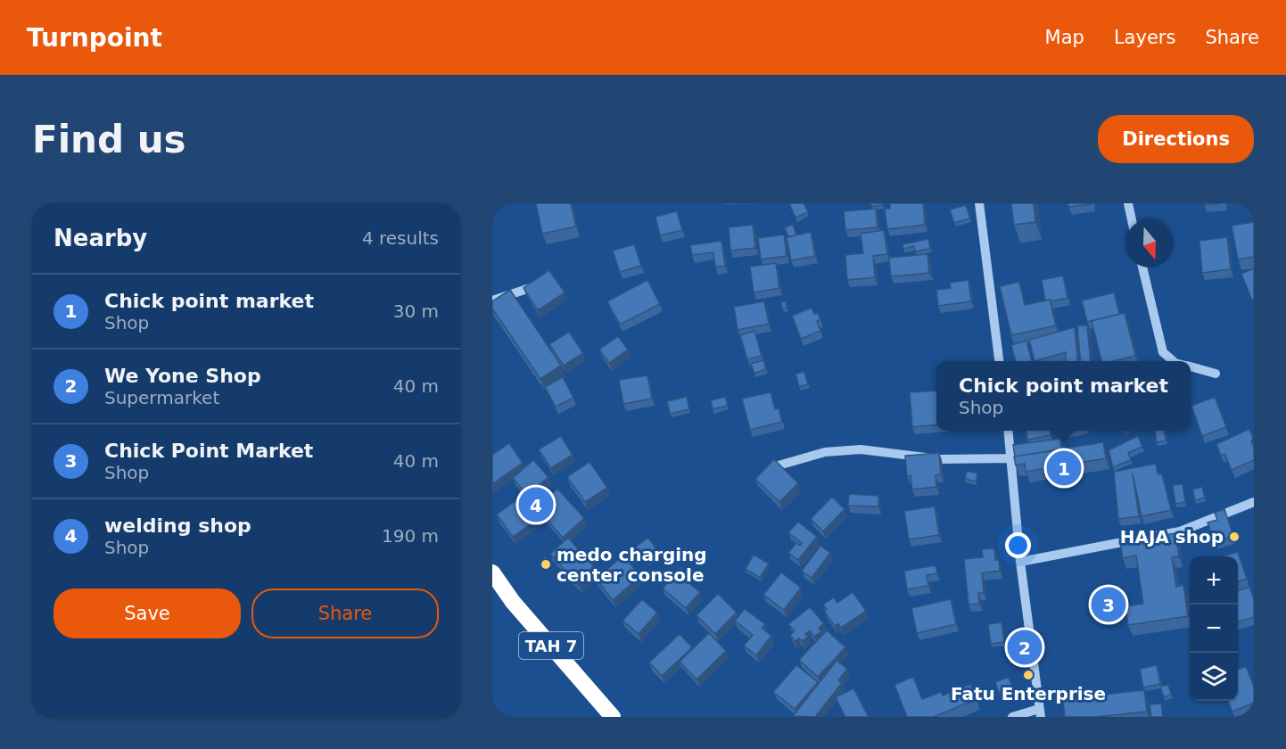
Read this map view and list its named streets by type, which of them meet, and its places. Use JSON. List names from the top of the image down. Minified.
{"streets":{"highway":["TAH 7"]},"places":["HAJA shop","medo charging center console","Fatu Enterprise"],"north":"bottom","page":{"header":"Turnpoint","nav":["Map","Layers","Share"],"buttons":["Directions",["Save","Share"]],"title":"Find us","heading":["Nearby","4 results"],"list":[{"mark":"1","name":"Chick point market","note":"Shop","value":"30 m"},{"mark":"2","name":"We Yone Shop","note":"Supermarket","value":"40 m"},{"mark":"3","name":"Chick Point Market","note":"Shop","value":"40 m"},{"mark":"4","name":"welding shop","note":"Shop","value":"190 m"}],"popup":["Chick point market","Shop"],"pins":["1","4","3","2"],"map_buttons":["+","−"]}}
